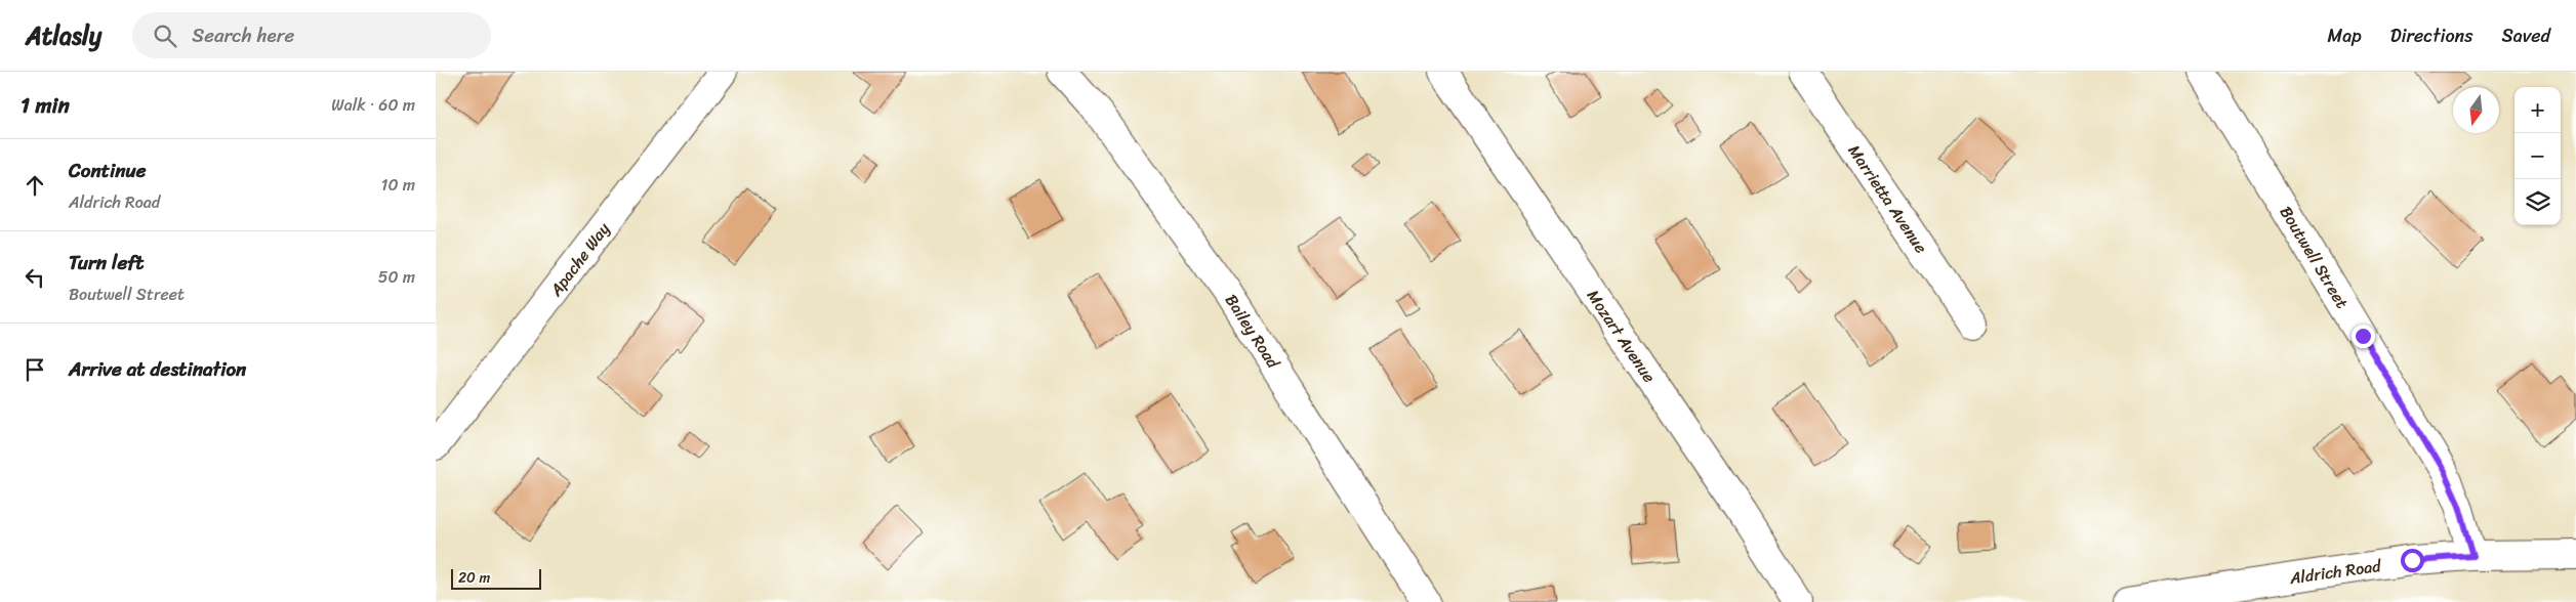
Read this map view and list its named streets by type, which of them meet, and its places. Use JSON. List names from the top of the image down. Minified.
{"streets":{"street":["Marrietta Avenue","Boutwell Street","Apache Way","Bailey Road","Mozart Avenue","Aldrich Road"]},"crossings":[["Boutwell Street","Aldrich Road"]],"scale_bar":"20 m","north":"bottom","page":{"header":"Atlasly","search":"Search here","nav":["Map","Directions","Saved"],"heading":["1 min","Walk · 60 m"],"map_buttons":["+","−"],"list":[["Continue","Aldrich Road","10 m"],["Turn left","Boutwell Street","50 m"],"Arrive at destination"],"scale":"20 m"}}
